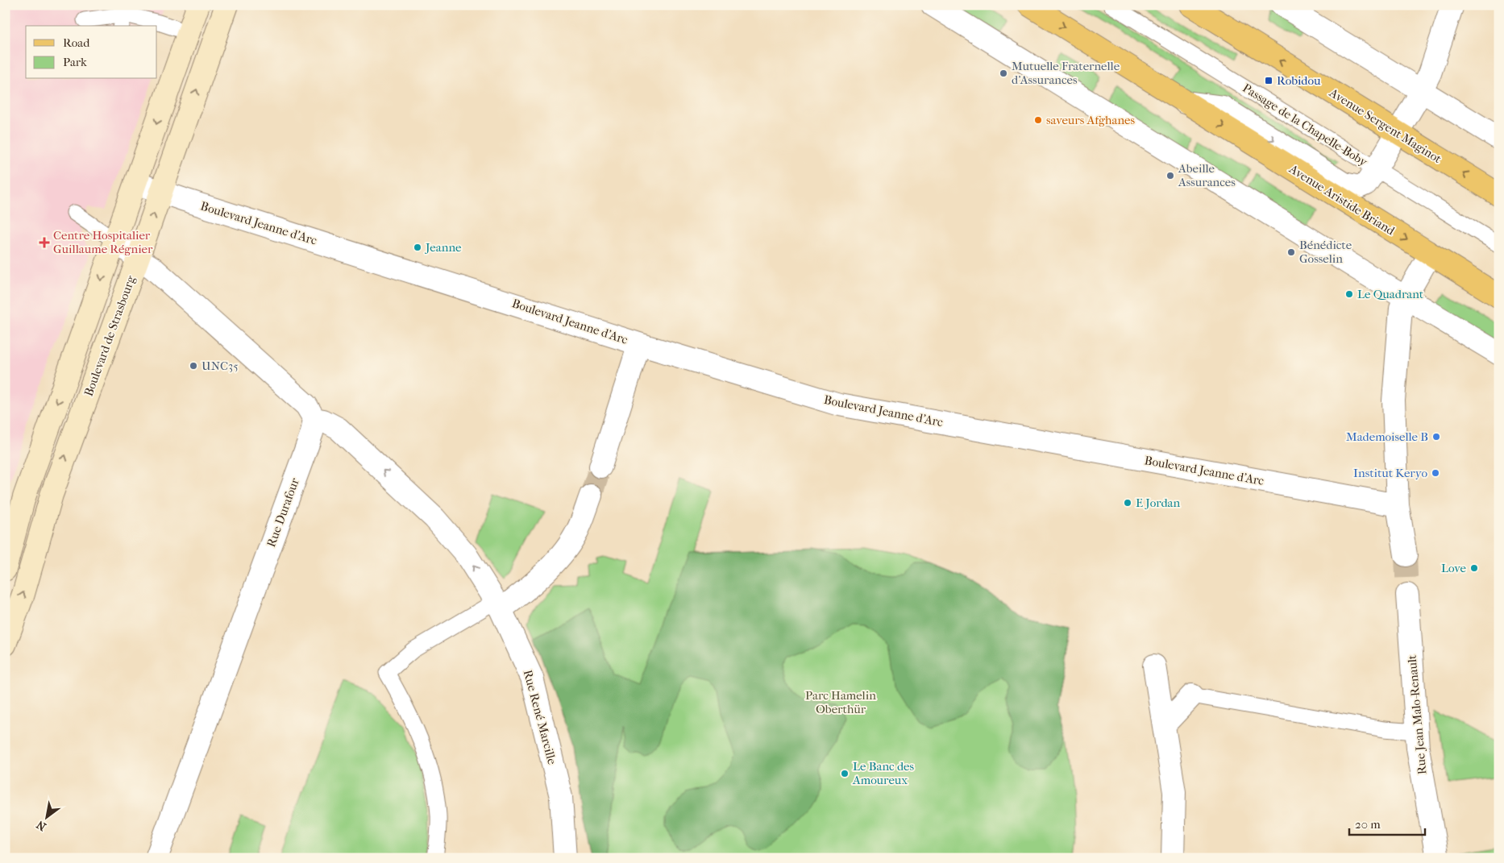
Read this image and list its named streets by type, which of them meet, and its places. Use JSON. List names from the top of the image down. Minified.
{"streets":{"main road":["Avenue Sergent Maginot","Avenue Aristide Briand","Boulevard de Strasbourg"],"street":["Boulevard Jeanne d'Arc","Rue Durafour","Rue Jean Malo-Renault","Rue René Marcille"],"lane":["Passage de la Chapelle-Boby"]},"crossings":[["Passage de la Chapelle-Boby","Avenue Aristide Briand"],["Avenue Sergent Maginot","Avenue Aristide Briand"],["Boulevard Jeanne d'Arc","Boulevard de Strasbourg"],["Rue Durafour","Rue René Marcille"]],"one_way":["Avenue Sergent Maginot","Avenue Aristide Briand","Rue René Marcille"],"parks":["Parc Hamelin Oberthür"],"places":{"other":["Mutuelle Fraternelle d'Assurances","saveurs Afghanes","Abeille Assurances","Jeanne","Bénédicte Gosselin","Le Quadrant","UNC35","Mademoiselle B","Institut Keryo","E Jordan","Love","Le Banc des Amoureux"],"transit":["Robidou"],"health":["Centre Hospitalier Guillaume Régnier"]},"legend":["Road","Park"],"scale_bar":"20 m","north":"bottom left"}
